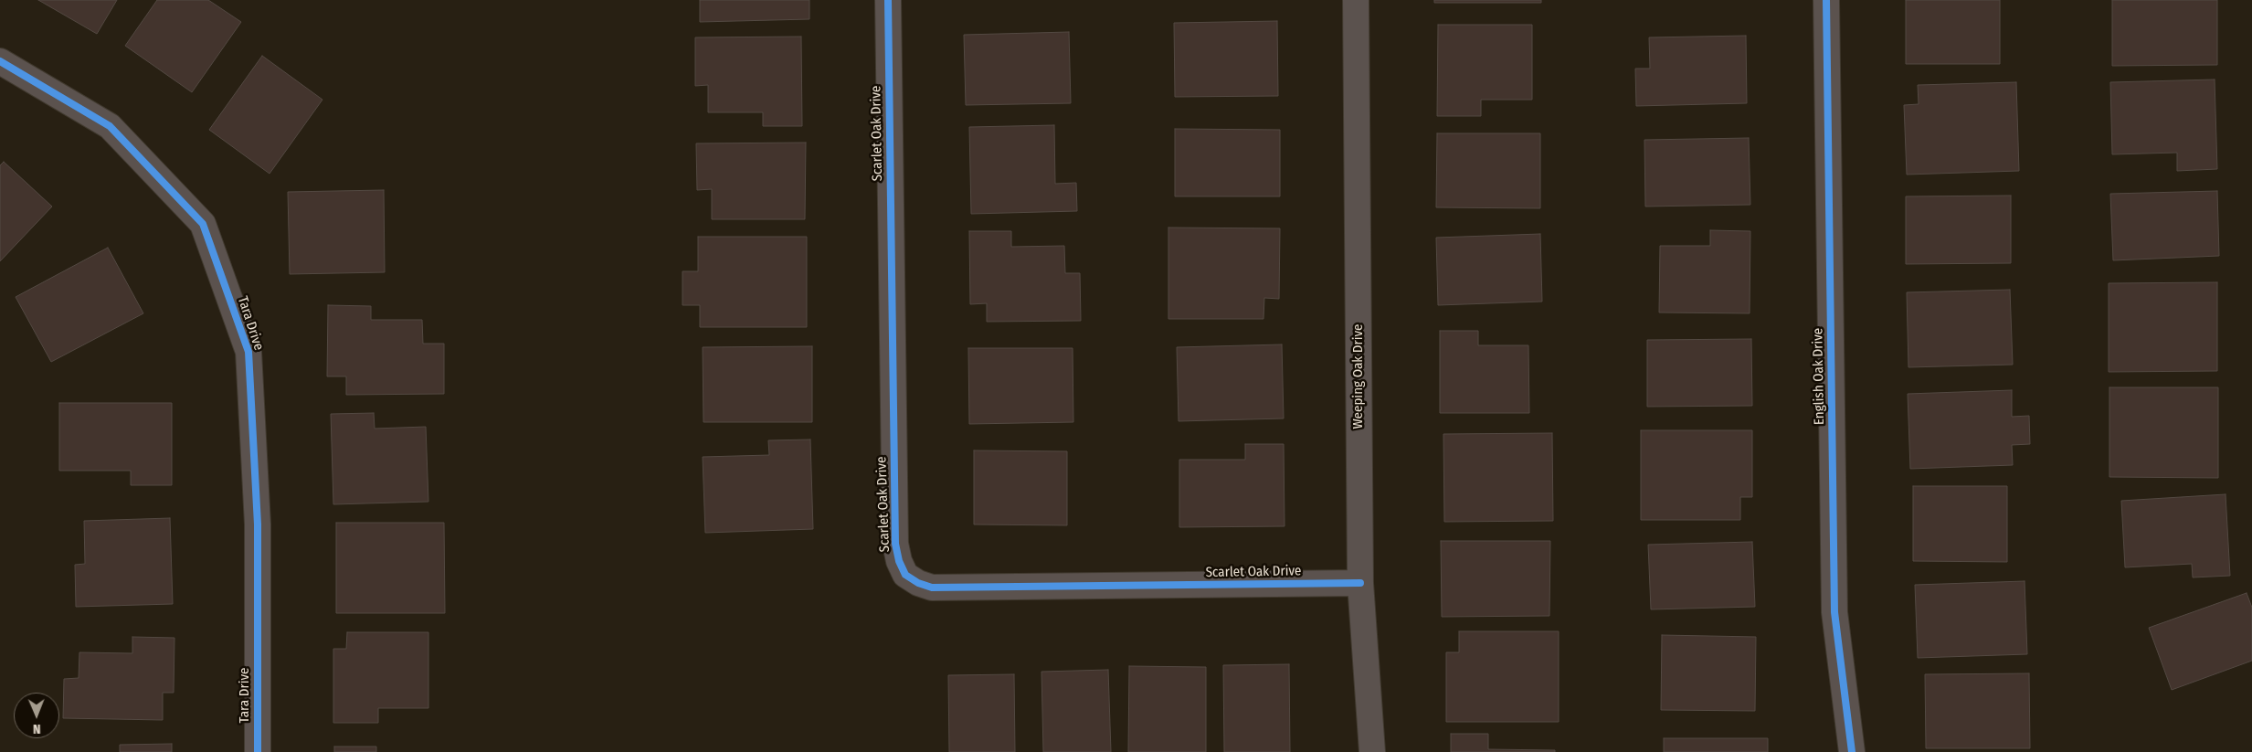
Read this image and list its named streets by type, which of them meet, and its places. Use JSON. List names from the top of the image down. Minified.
{"streets":{"street":["Scarlet Oak Drive","Tara Drive","Weeping Oak Drive","English Oak Drive"]},"crossings":[["Scarlet Oak Drive","Weeping Oak Drive"]],"north":"bottom"}
